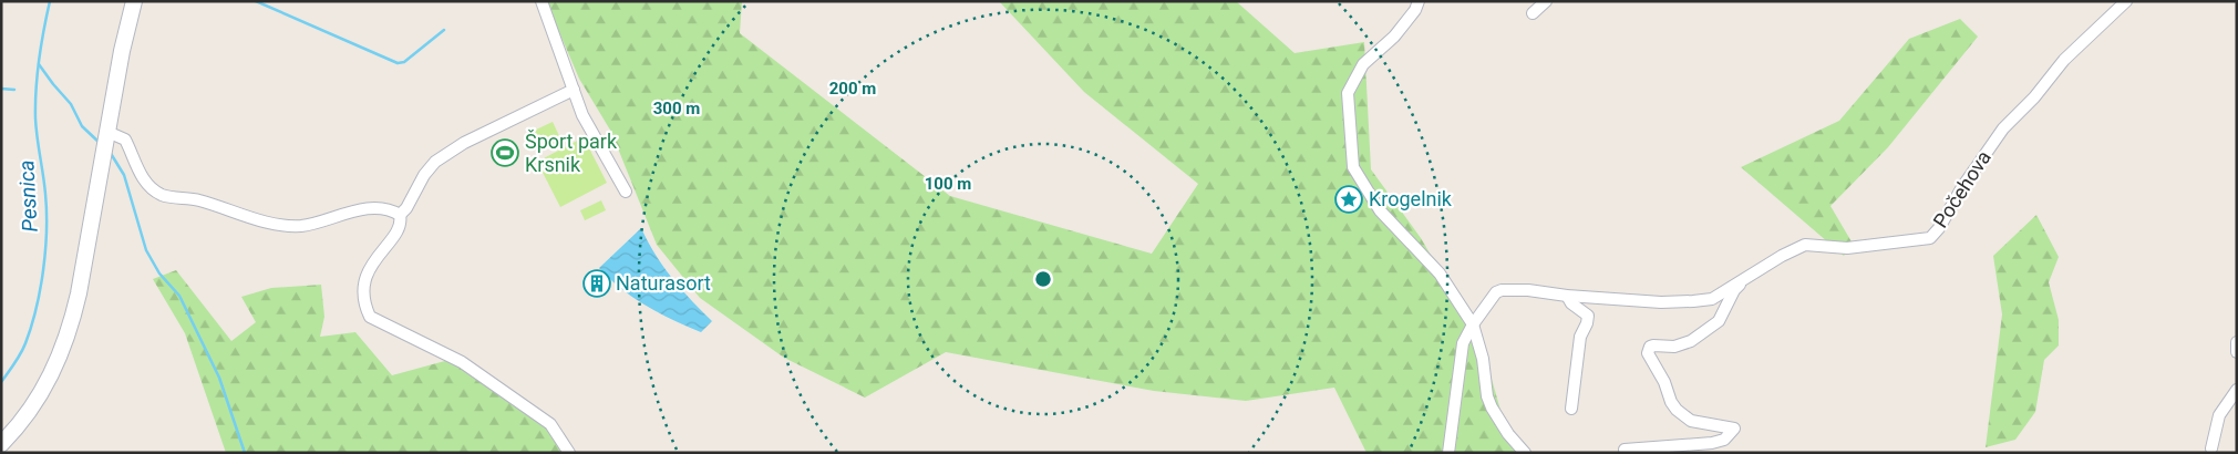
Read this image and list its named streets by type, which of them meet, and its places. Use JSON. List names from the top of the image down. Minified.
{"streets":{"street":["Počehova"]},"water":["Pesnica"],"places":{"sports":["Šport park Krsnik"],"place":["Krogelnik"],"building":["Naturasort"]},"rings":["200 m","300 m","100 m"]}
